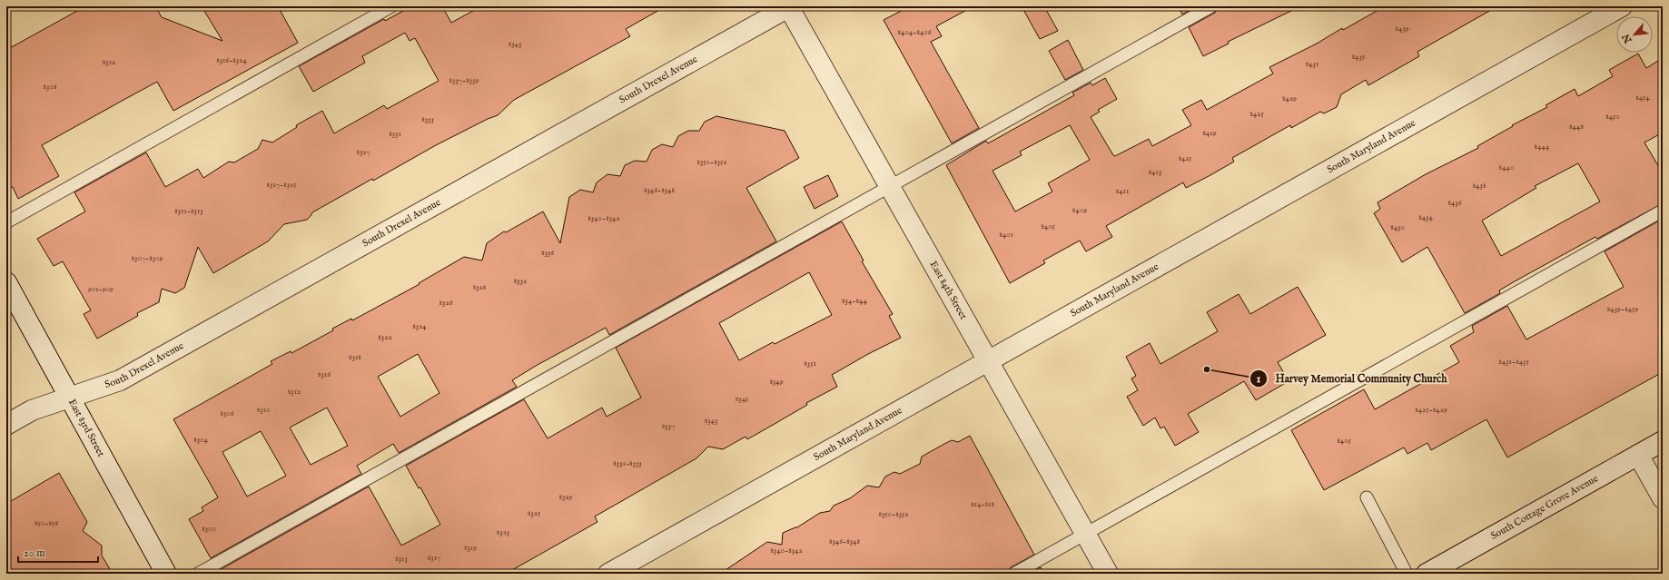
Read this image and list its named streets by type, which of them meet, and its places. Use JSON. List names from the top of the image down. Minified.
{"streets":{"street":["South Drexel Avenue","South Maryland Avenue","East 84th Street","East 83rd Street","South Cottage Grove Avenue"]},"crossings":[["South Drexel Avenue","East 84th Street"],["South Drexel Avenue","East 83rd Street"],["South Maryland Avenue","East 84th Street"]],"places":["Harvey Memorial Community Church"],"house_numbers":["8439","8404-8406","8343","8435","8316-8324","8312","8431","8337-8339","8308","8454","8429","8425","8450","8333","8448","8419","8331","8444","8327","8415","8350-8352","8440","8413","8317-8325","8438","8346-8348","8411","8436","8409","8311-8313","8434","8340-8342","8405","8430","8401","8336","8307-8309","8332","8328","901-909","834-844","8326","8439-8459","8324","8322","8318","8431-8435","8351","8316","8349","8312","8345","8310","8425-8429","8306","8343","8337","8304","8405","8331-8333","8329","814-818","8325","8350-8352","850-856","8300","8323","8346-8348","8319","8340-8342","8317","8313"],"scale_bar":"20 m","north":"bottom left"}
